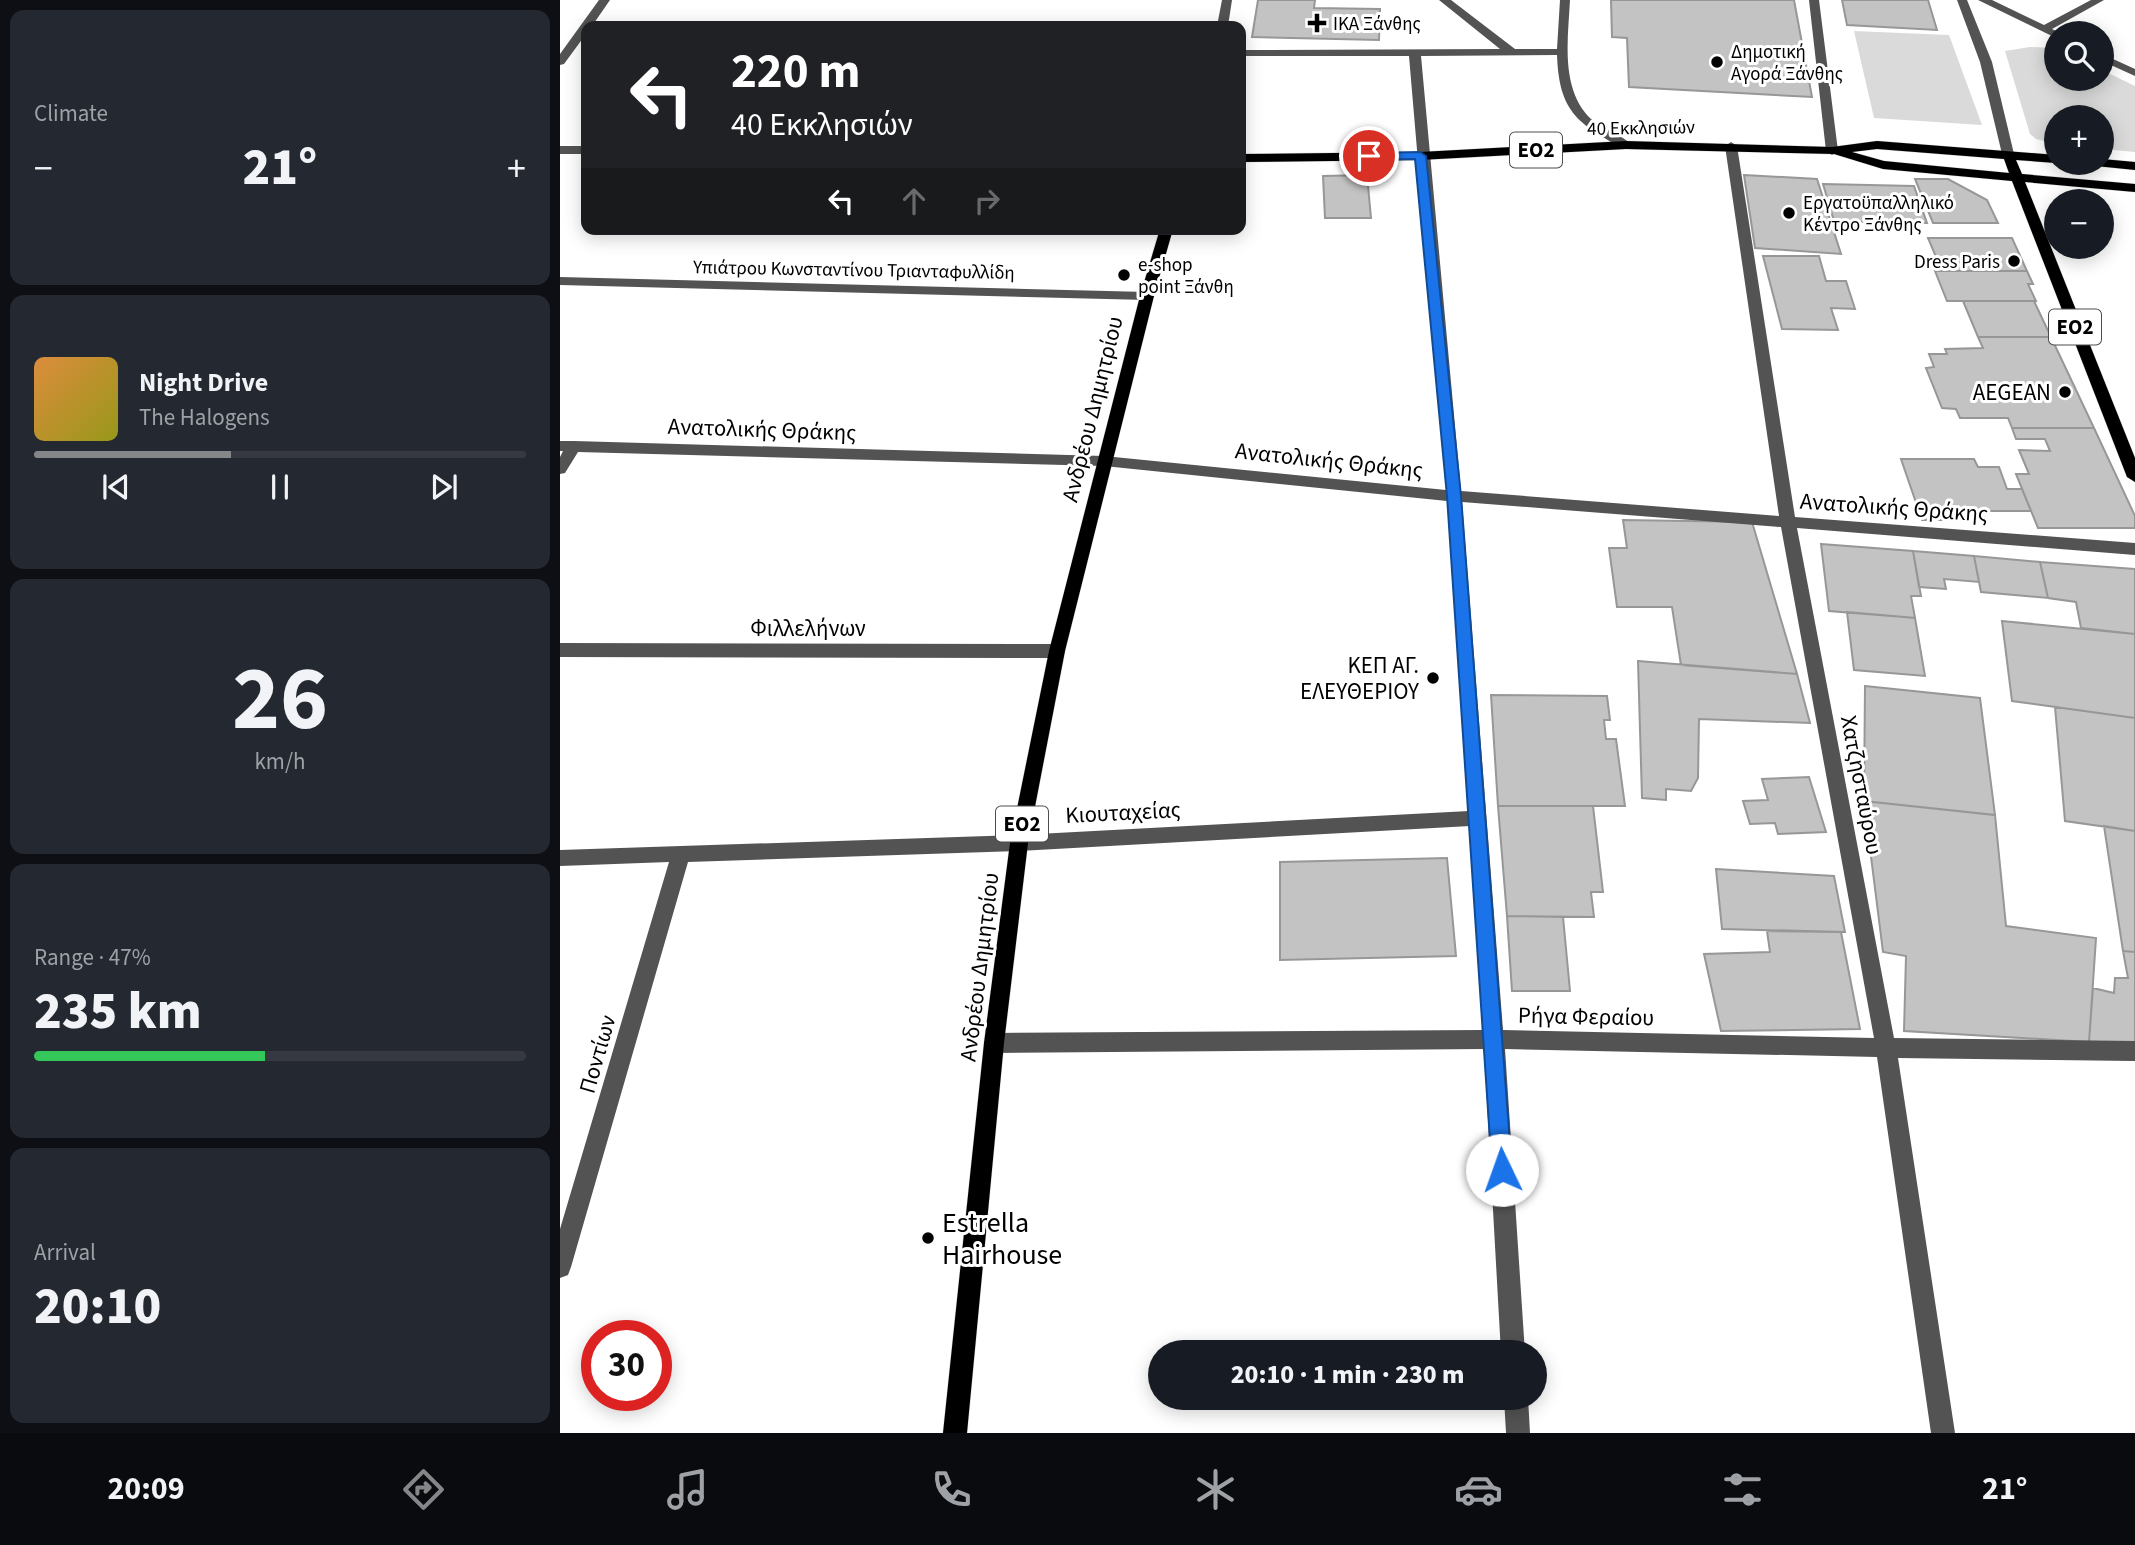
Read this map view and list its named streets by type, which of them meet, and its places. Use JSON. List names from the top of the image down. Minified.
{"streets":{"main road":["40 Εκκλησιών","ΕΟ2","Ανδρέου Δημητρίου"],"street":["Υπιάτρου Κωνσταντίνου Τριανταφυλλίδη","Ανατολικής Θράκης","Φιλλελήνων","Χατζησταύρου","Κιουταχείας","Ρήγα Φεραίου","Ποντίων"]},"crossings":[["40 Εκκλησιών","ΕΟ2"],["40 Εκκλησιών","Χατζησταύρου"],["Υπιάτρου Κωνσταντίνου Τριανταφυλλίδη","Ανδρέου Δημητρίου"],["Ανδρέου Δημητρίου","Ανατολικής Θράκης"],["Ανδρέου Δημητρίου","Φιλλελήνων"],["Ανδρέου Δημητρίου","Κιουταχείας"],["Ανδρέου Δημητρίου","Ρήγα Φεραίου"],["Ανατολικής Θράκης","Χατζησταύρου"],["Χατζησταύρου","Ρήγα Φεραίου"],["Κιουταχείας","Ποντίων"]],"places":{"health":["ΙΚΑ Ξάνθης"],"other":["Δημοτική Αγορά Ξάνθης","Εργατοϋπαλληλικό Κέντρο Ξάνθης","Dress Paris","e-shop point Ξάνθη","AEGEAN","ΚΕΠ ΑΓ. ΕΛΕΥΘΕΡΙΟΥ","Estrella Hairhouse"]},"page":{"tile":["Climate",["26","km/h"],["Range · 47%","235 km"],["Arrival","20:10"]],"map_buttons":["+","−"],"turn":["220 m","40 Εκκλησιών"],"heat":["−","21°","+"],"song":["Night Drive","The Halogens"],"limit":"30","trip":"20:10 · 1 min · 230 m","tabs":["20:09","21°"]}}
